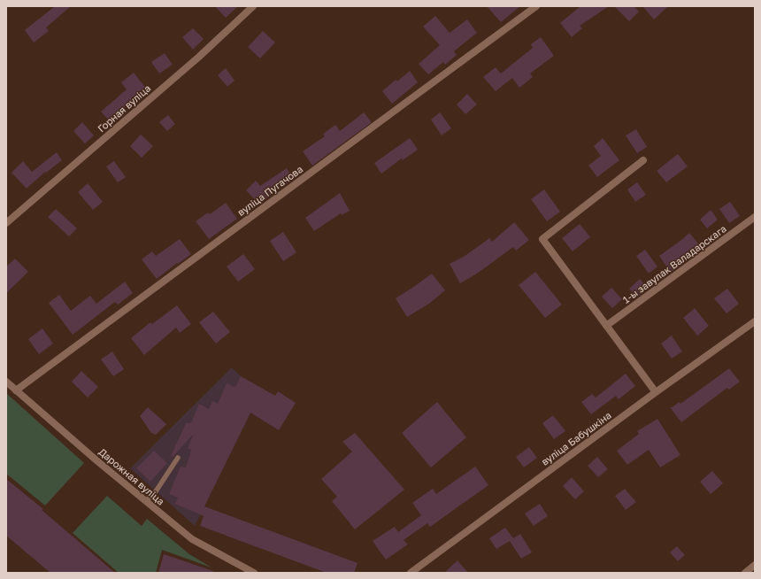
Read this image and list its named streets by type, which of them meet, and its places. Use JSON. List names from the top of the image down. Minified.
{"streets":{"street":["Горная вуліца","вуліца Пугачова","1-ы завулак Валадарскага","вуліца Бабушкіна","Дарожная вуліца"]},"crossings":[["вуліца Пугачова","Дарожная вуліца"]]}
